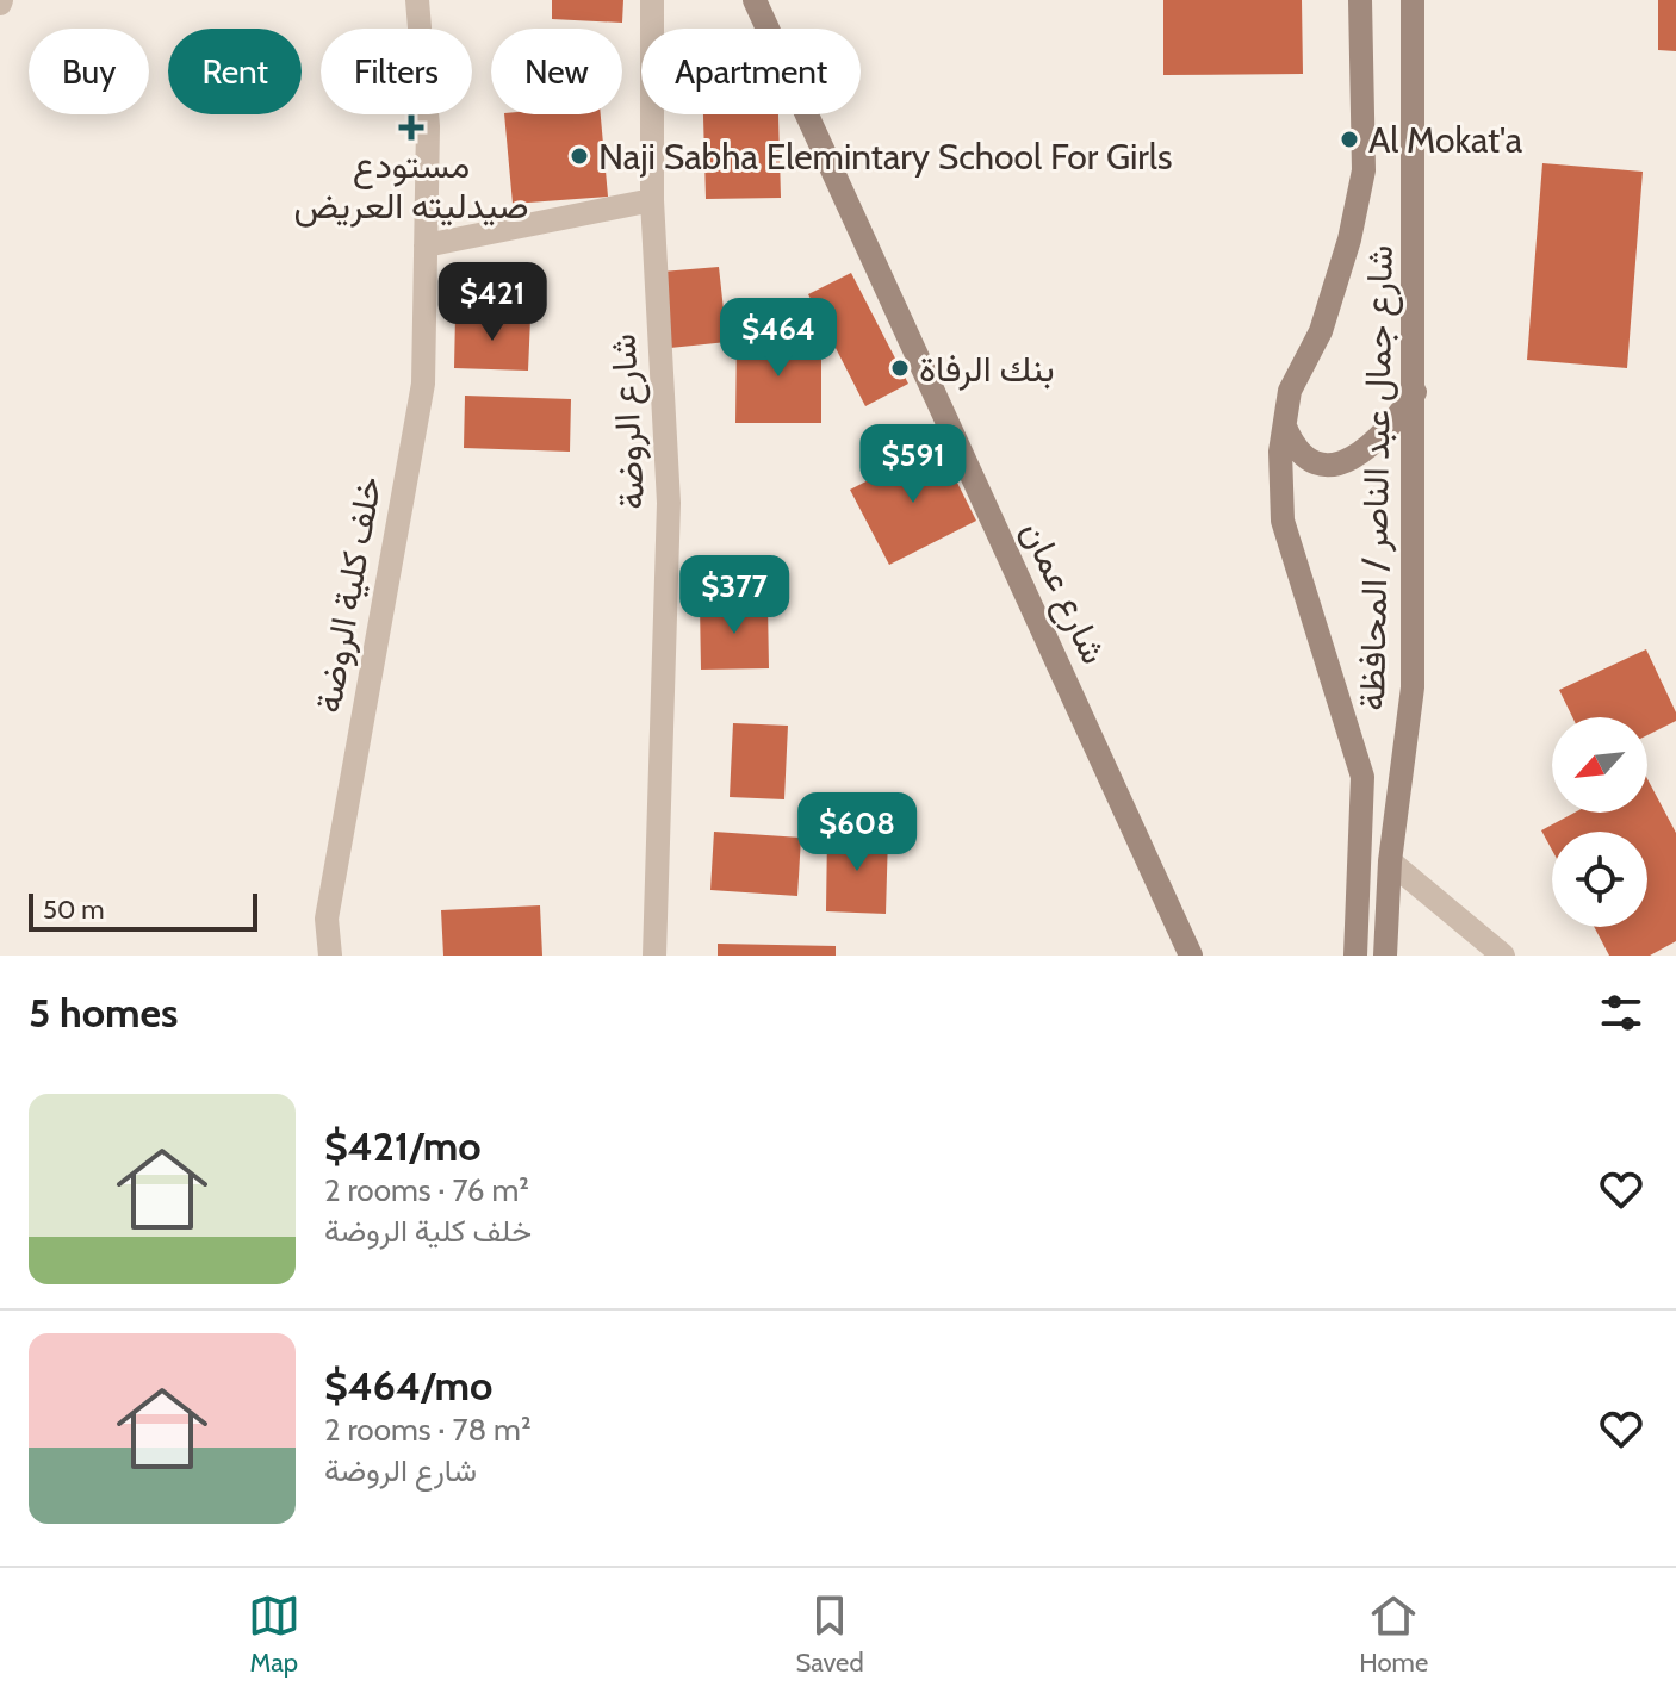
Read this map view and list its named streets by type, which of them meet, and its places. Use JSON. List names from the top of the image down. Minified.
{"streets":{"main road":["شارع جمال عبد الناصر / المحافظة","شارع عمان"],"street":["شارع الروضة","خلف كلية الروضة"]},"places":{"health":["مستودع صيدليته العريض"],"other":["Al Mokat'a","Naji Sabha Elemintary School For Girls","بنك الرفاة"]},"scale_bar":"50 m","north":"bottom left","page":{"chip":["Buy","Rent","Filters","New","Apartment"],"price":["$421","$464","$591","$377","$608"],"scale":"50 m","heading":"5 homes","list":[{"name":"$421/mo","note":"2 rooms · 76 m² · خلف كلية الروضة"},{"name":"$464/mo","note":"2 rooms · 78 m² · شارع الروضة"}],"tabs":["Map","Saved","Home"]}}
